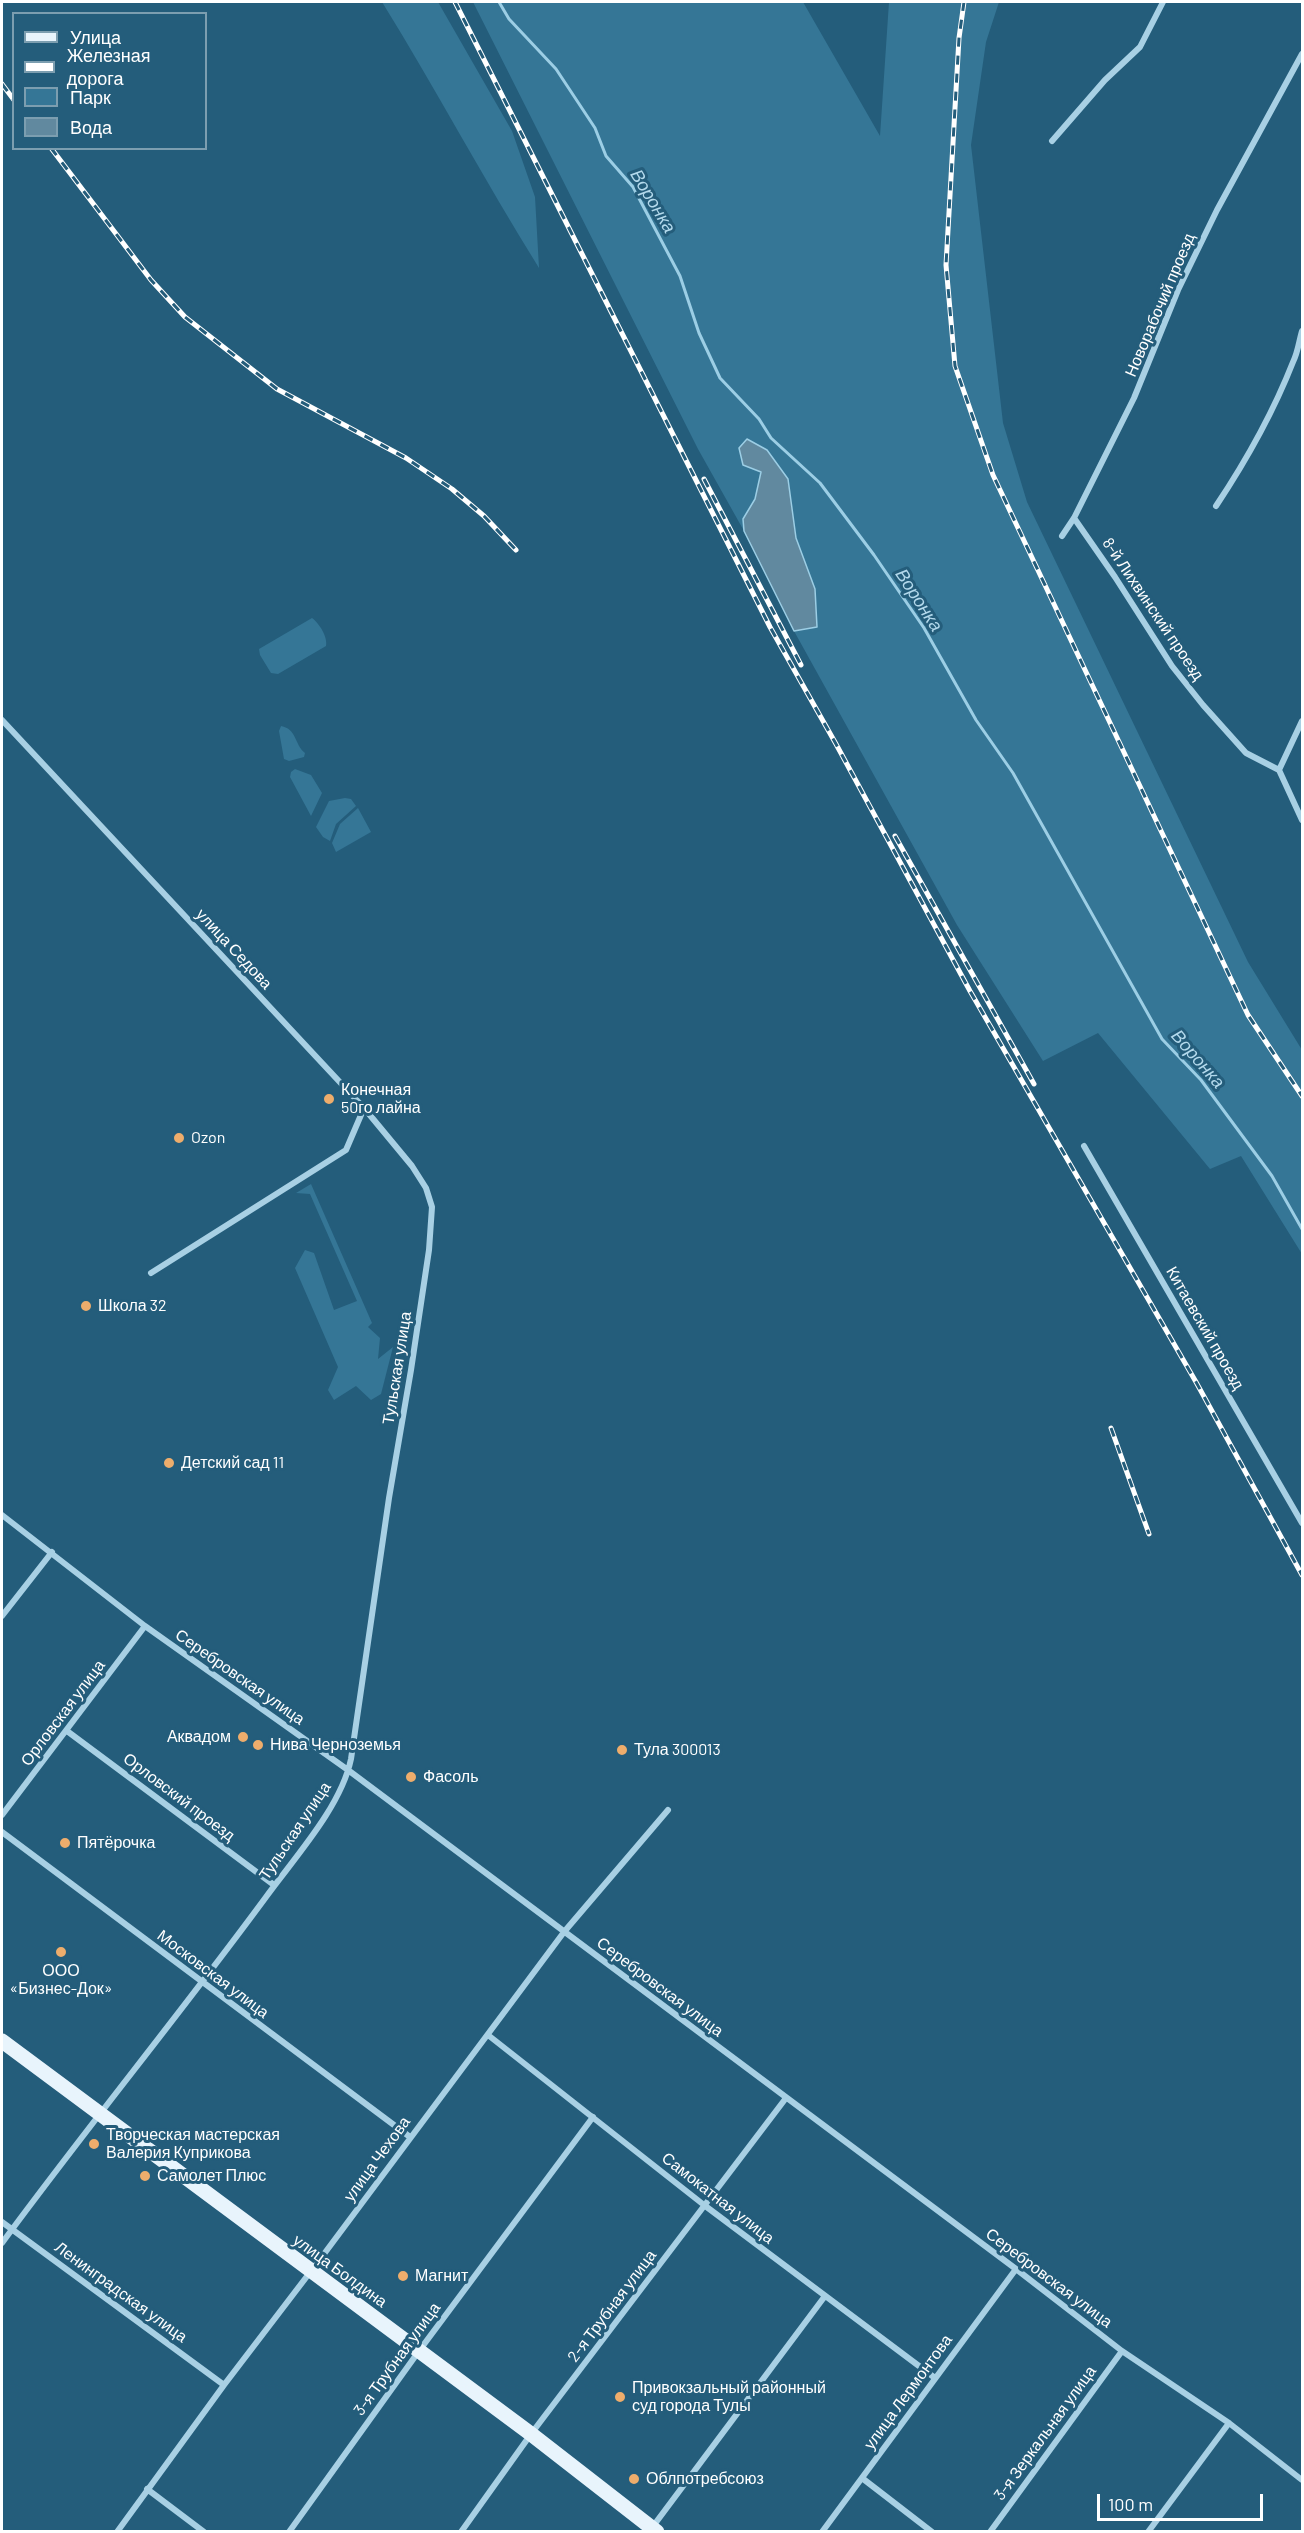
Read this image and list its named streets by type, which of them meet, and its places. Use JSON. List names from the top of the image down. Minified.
{"streets":{"main road":["улица Болдина"],"street":["Новорабочий проезд","8-й Лихвинский проезд","улица Седова","Китаевский проезд","Тульская улица","Серебровская улица","Орловская улица","Орловский проезд","Московская улица","улица Чехова","Самокатная улица","Ленинградская улица","2-я Трубная улица","3-я Трубная улица","улица Лермонтова","3-я Зеркальная улица"]},"crossings":[["Новорабочий проезд","8-й Лихвинский проезд"],["улица Седова","Тульская улица"],["Тульская улица","Серебровская улица"],["Тульская улица","Орловский проезд"],["Тульская улица","Московская улица"],["Тульская улица","улица Болдина"],["Тульская улица","Ленинградская улица"],["Серебровская улица","Орловская улица"],["Серебровская улица","улица Чехова"],["Серебровская улица","2-я Трубная улица"],["Серебровская улица","улица Лермонтова"],["Серебровская улица","3-я Зеркальная улица"],["Орловская улица","Орловский проезд"],["Московская улица","улица Чехова"],["улица Чехова","Самокатная улица"],["улица Чехова","улица Болдина"],["улица Чехова","Ленинградская улица"],["Самокатная улица","2-я Трубная улица"],["Самокатная улица","3-я Трубная улица"],["Самокатная улица","улица Лермонтова"],["улица Болдина","2-я Трубная улица"],["улица Болдина","3-я Трубная улица"]],"water":["Воронка"],"places":["Конечная 50го лайна","Ozon","Школа 32","Детский сад 11","Аквадом","Нива Черноземья","Тула 300013","Фасоль","Пятёрочка","ООО «Бизнес-Док»","Творческая мастерская Валерия Куприкова","Самолет Плюс","Магнит","Привокзальный районный суд города Тулы","Облпотребсоюз"],"legend":["Улица","Железная дорога","Парк","Вода"],"scale_bar":"100 m"}
